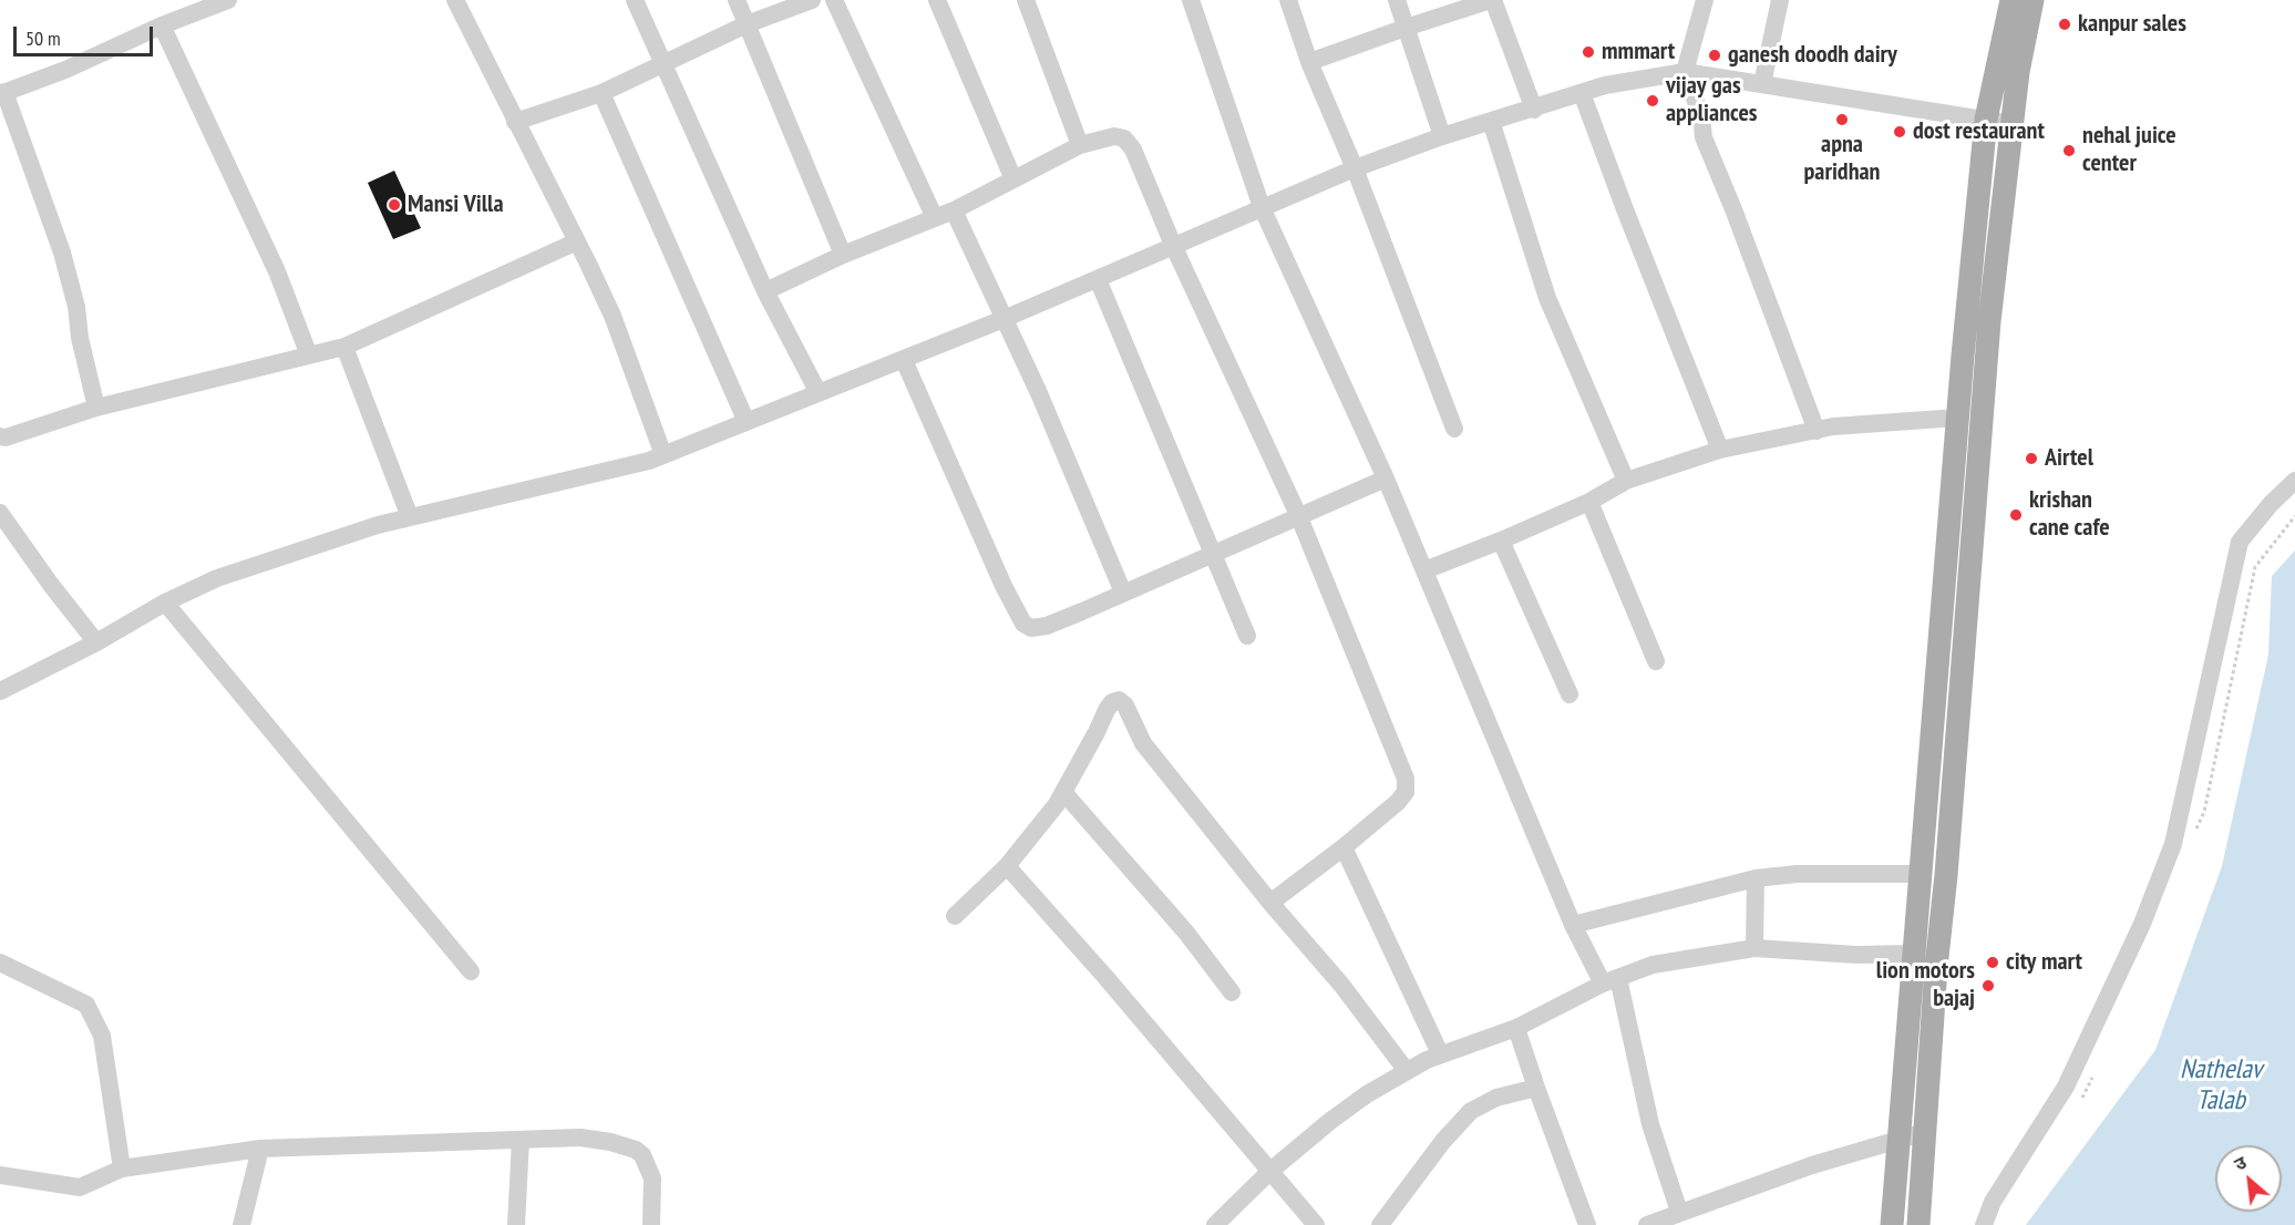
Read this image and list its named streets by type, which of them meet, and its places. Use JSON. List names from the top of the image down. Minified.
{"water":["Nathelav Talab"],"places":["kanpur sales","mmmart","ganesh doodh dairy","vijay gas appliances","apna paridhan","dost restaurant","nehal juice center","Mansi Villa","Airtel","krishan cane cafe","city mart","lion motors bajaj"],"scale_bar":"50 m","north":"top left"}
